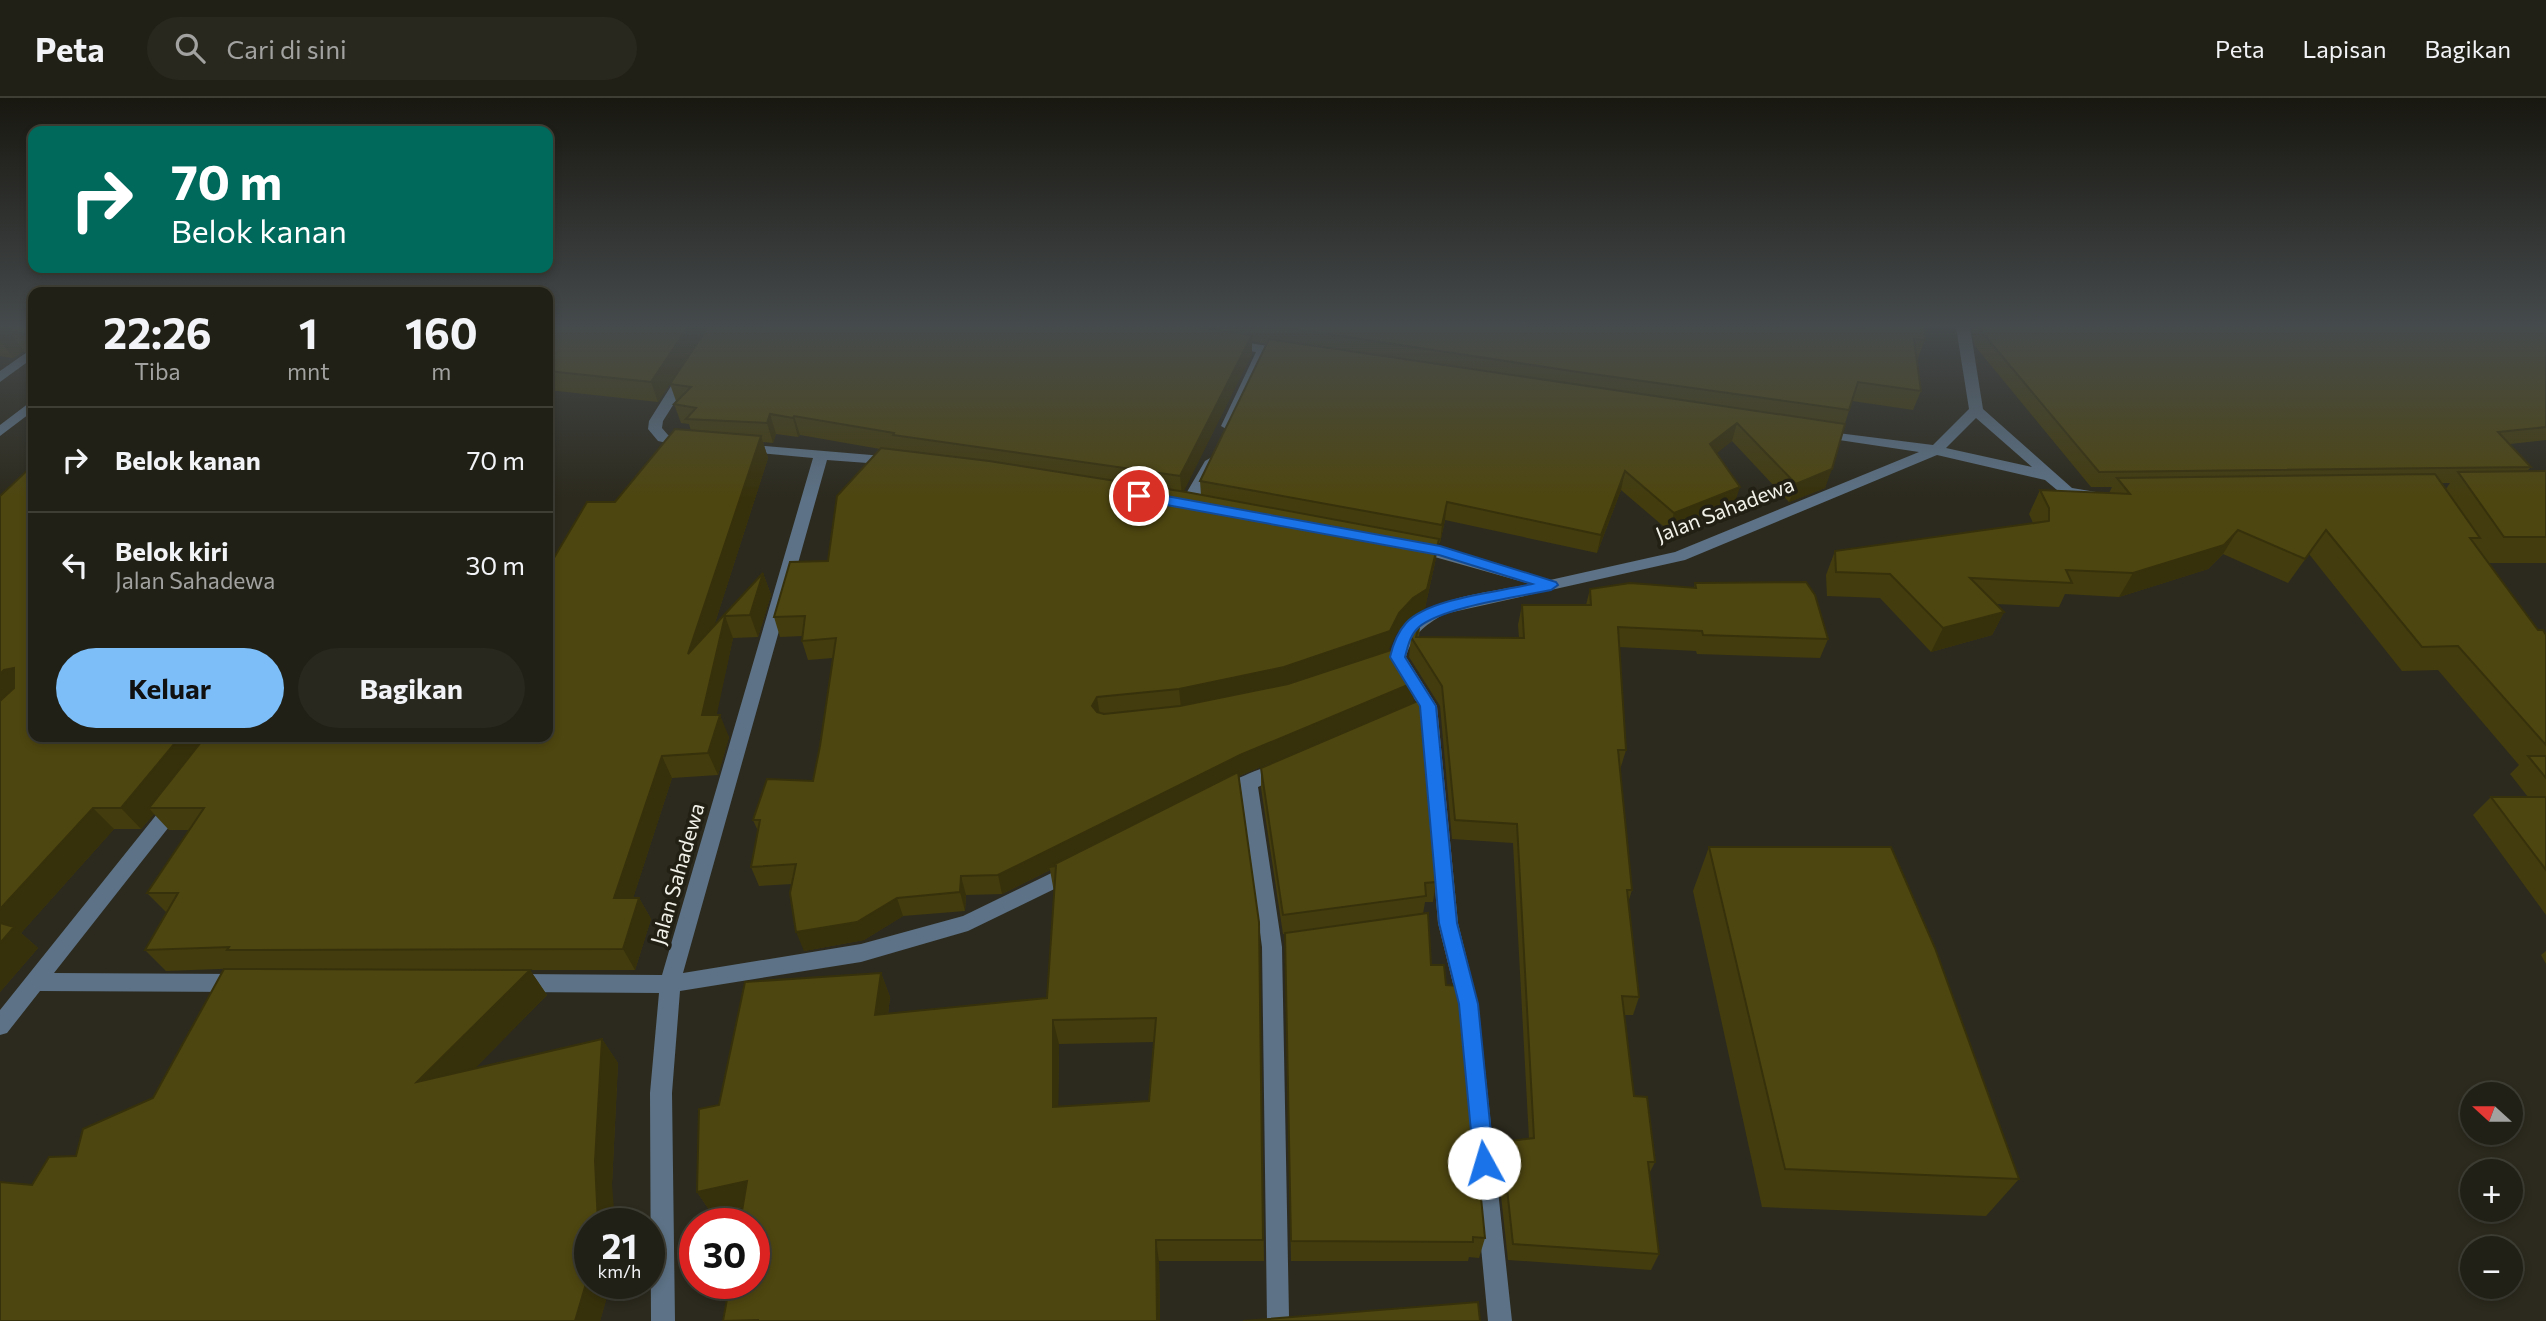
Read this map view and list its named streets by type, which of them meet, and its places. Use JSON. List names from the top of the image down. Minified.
{"streets":{"street":["Jalan Sahadewa"]},"north":"left","page":{"header":"Peta","search":"Cari di sini","nav":["Peta","Lapisan","Bagikan"],"turn":["70 m","Belok kanan"],"eta":["22:26","Tiba","1","mnt","160","m"],"list":[{"name":"Belok kanan","value":"70 m"},{"name":"Belok kiri","note":"Jalan Sahadewa","value":"30 m"}],"buttons":["Keluar","Bagikan"],"map_buttons":["+","−"],"speed":"21 km/h","limit":"30"}}
